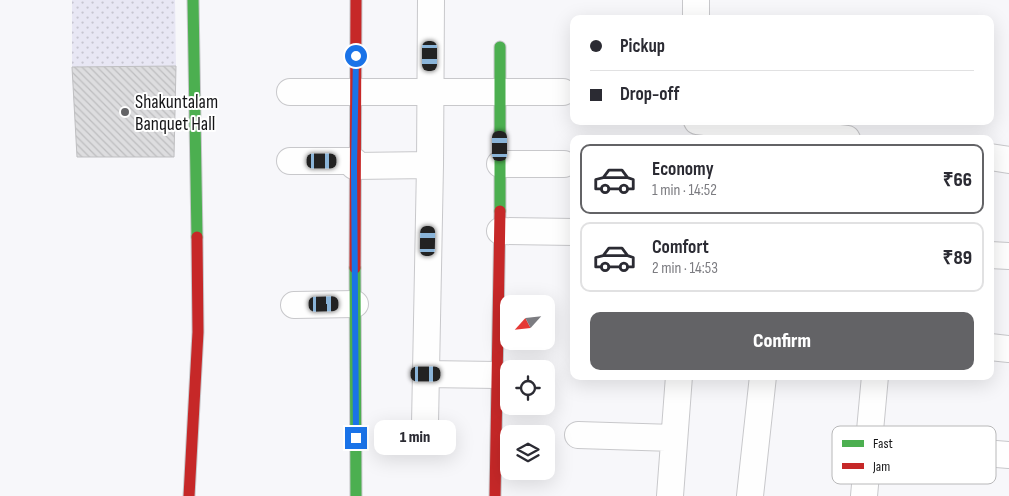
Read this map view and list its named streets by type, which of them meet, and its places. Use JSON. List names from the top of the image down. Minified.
{"places":["Shakuntalam Banquet Hall"],"legend":["Fast","Jam"],"north":"bottom left","page":{"banner":["Pickup","Drop-off"],"list":[{"name":"Economy","note":"1 min · 14:52","value":"₹66"},{"name":"Comfort","note":"2 min · 14:53","value":"₹89"}],"buttons":"Confirm","bubble":"1 min"}}
